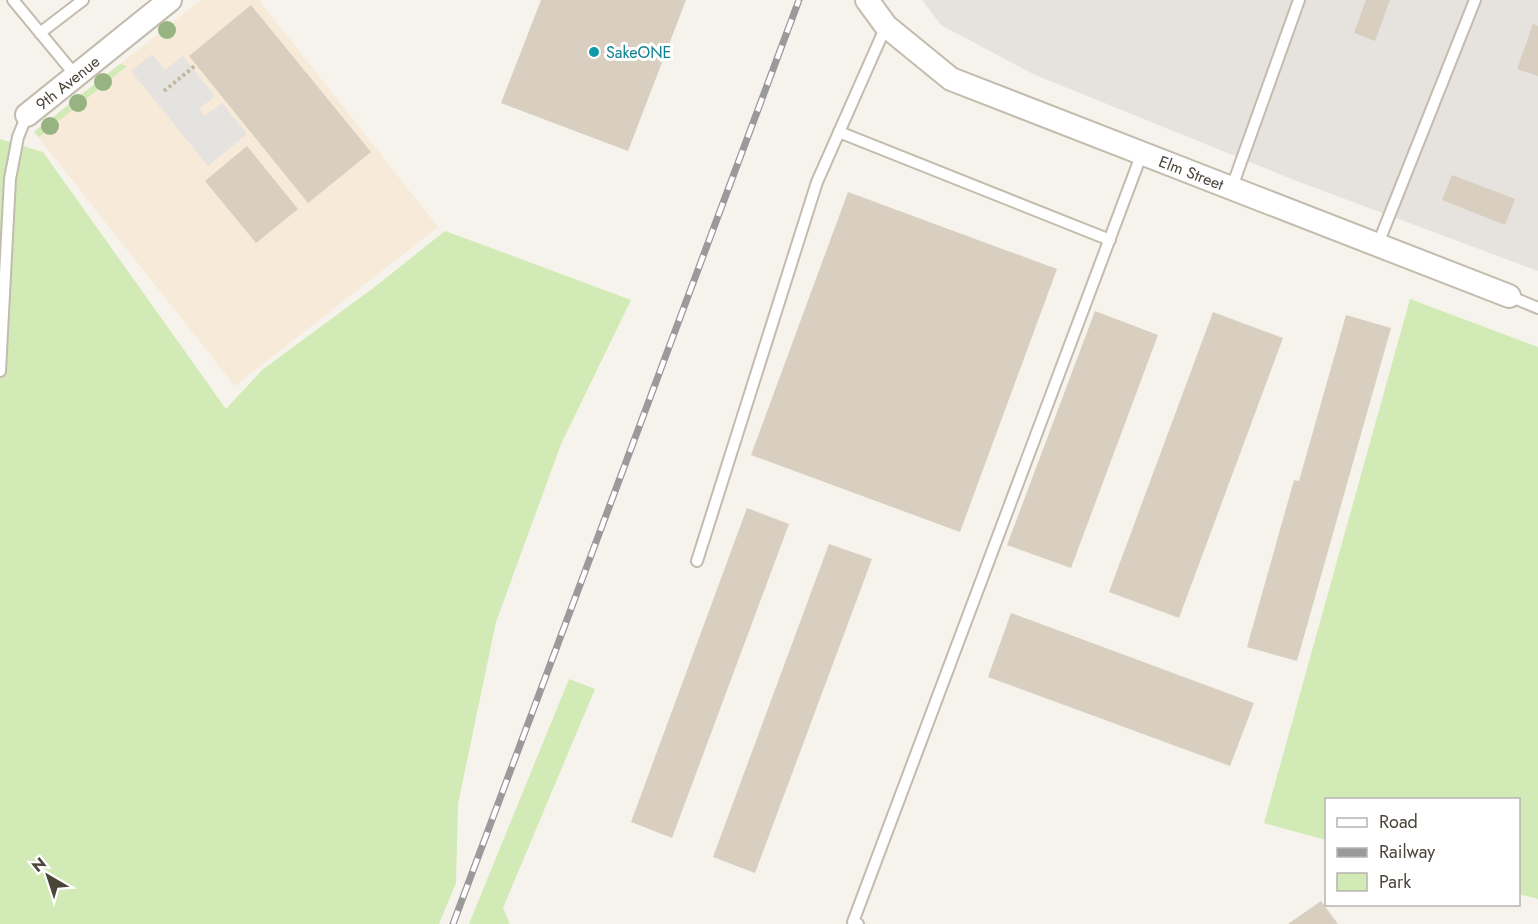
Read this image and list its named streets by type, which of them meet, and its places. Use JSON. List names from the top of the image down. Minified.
{"streets":{"street":["9th Avenue","Elm Street"]},"places":["SakeONE"],"legend":["Road","Railway","Park"],"north":"top left"}
